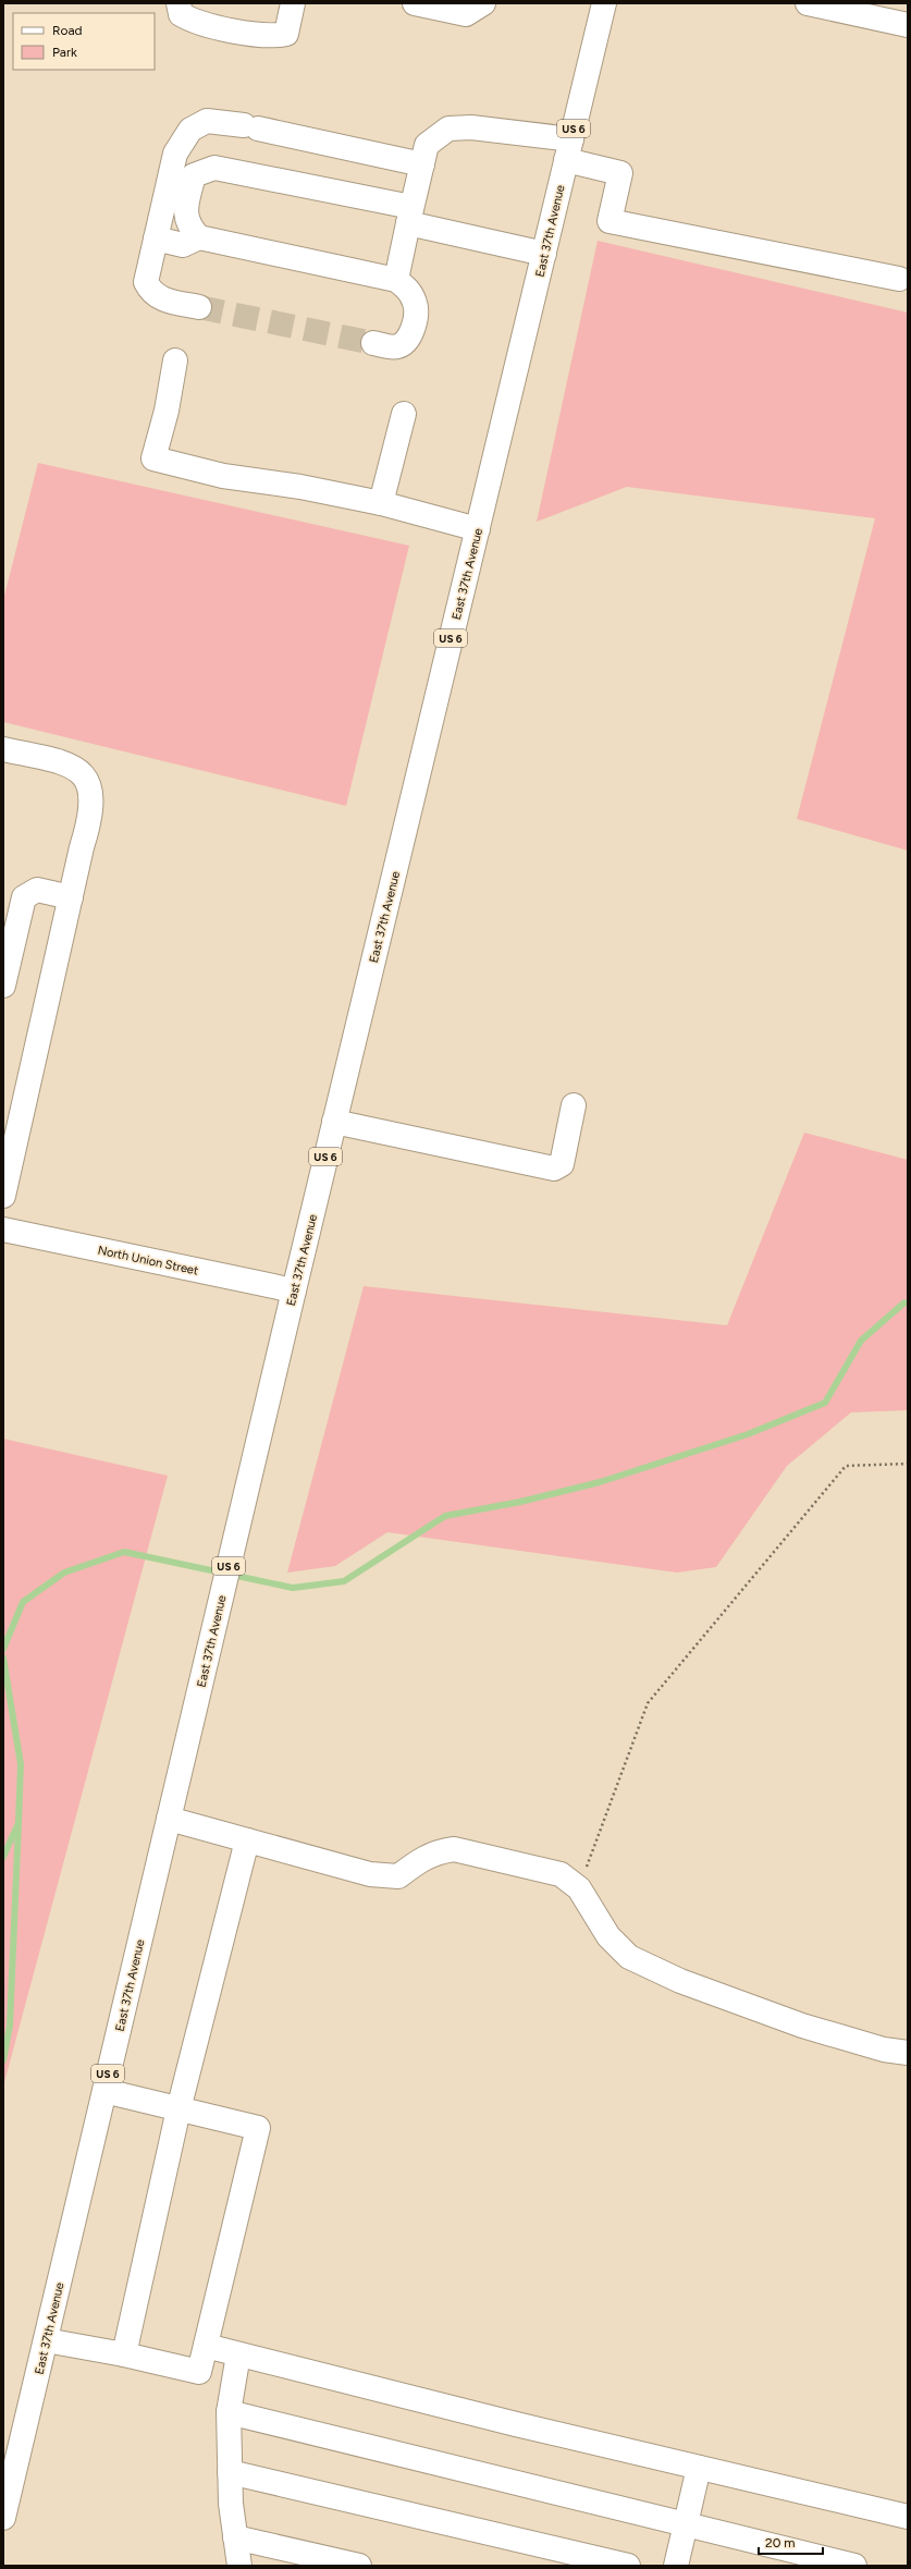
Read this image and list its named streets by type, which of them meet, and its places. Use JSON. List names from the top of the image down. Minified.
{"streets":{"main road":["US 6","East 37th Avenue","North Union Street"]},"crossings":[["East 37th Avenue","North Union Street"]],"legend":["Road","Park"],"scale_bar":"20 m"}
